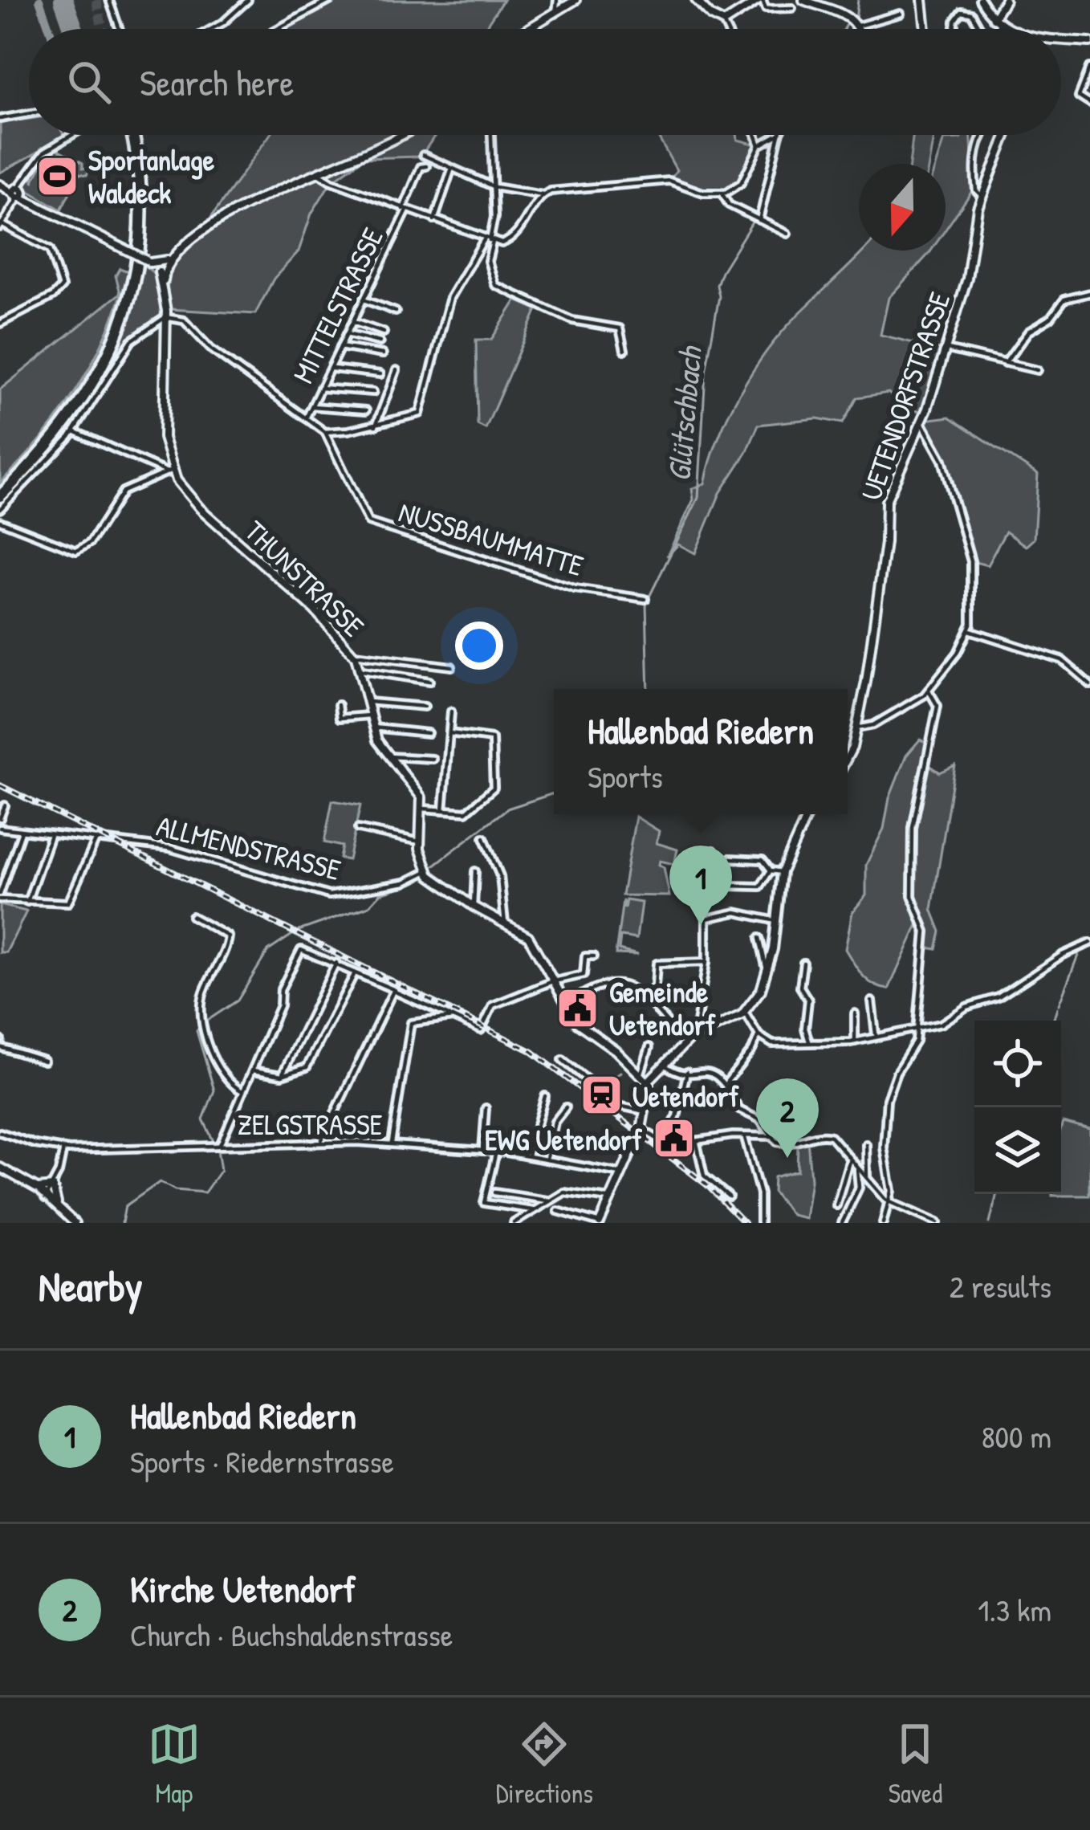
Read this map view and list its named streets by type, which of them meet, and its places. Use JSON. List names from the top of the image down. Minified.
{"streets":{"street":["MITTELSTRASSE","UETENDORFSTRASSE","NUSSBAUMMATTE","THUNSTRASSE","ALLMENDSTRASSE","ZELGSTRASSE"]},"water":["Glütschbach"],"places":{"sports":["Sportanlage Waldeck"],"public building":["Gemeinde Uetendorf","EWG Uetendorf"],"station":["Uetendorf"]},"north":"bottom","page":{"search":"Search here","popup":["Hallenbad Riedern","Sports"],"pins":["1","2"],"heading":["Nearby","2 results"],"list":[{"mark":"1","name":"Hallenbad Riedern","note":"Sports · Riedernstrasse","value":"800 m"},{"mark":"2","name":"Kirche Uetendorf","note":"Church · Buchshaldenstrasse","value":"1.3 km"}],"nav":["Map","Directions","Saved"]}}
